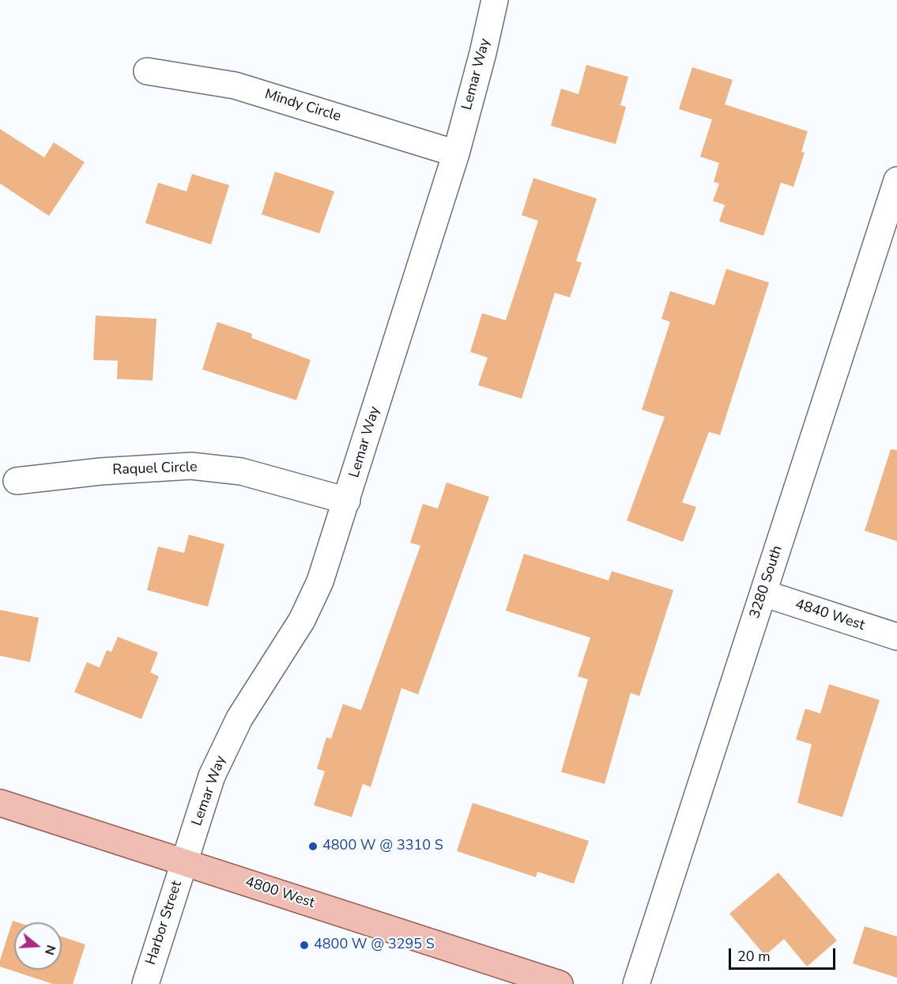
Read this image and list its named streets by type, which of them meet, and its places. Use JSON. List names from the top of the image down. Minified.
{"streets":{"main road":["4800 West"],"street":["Lemar Way","Mindy Circle","Raquel Circle","3280 South","4840 West","Harbor Street"]},"crossings":[["Lemar Way","Mindy Circle"],["Lemar Way","Raquel Circle"],["Lemar Way","4800 West"],["Lemar Way","Harbor Street"],["3280 South","4840 West"],["4800 West","Harbor Street"]],"places":["4800 W @ 3310 S","4800 W @ 3295 S"],"scale_bar":"20 m","north":"right"}
